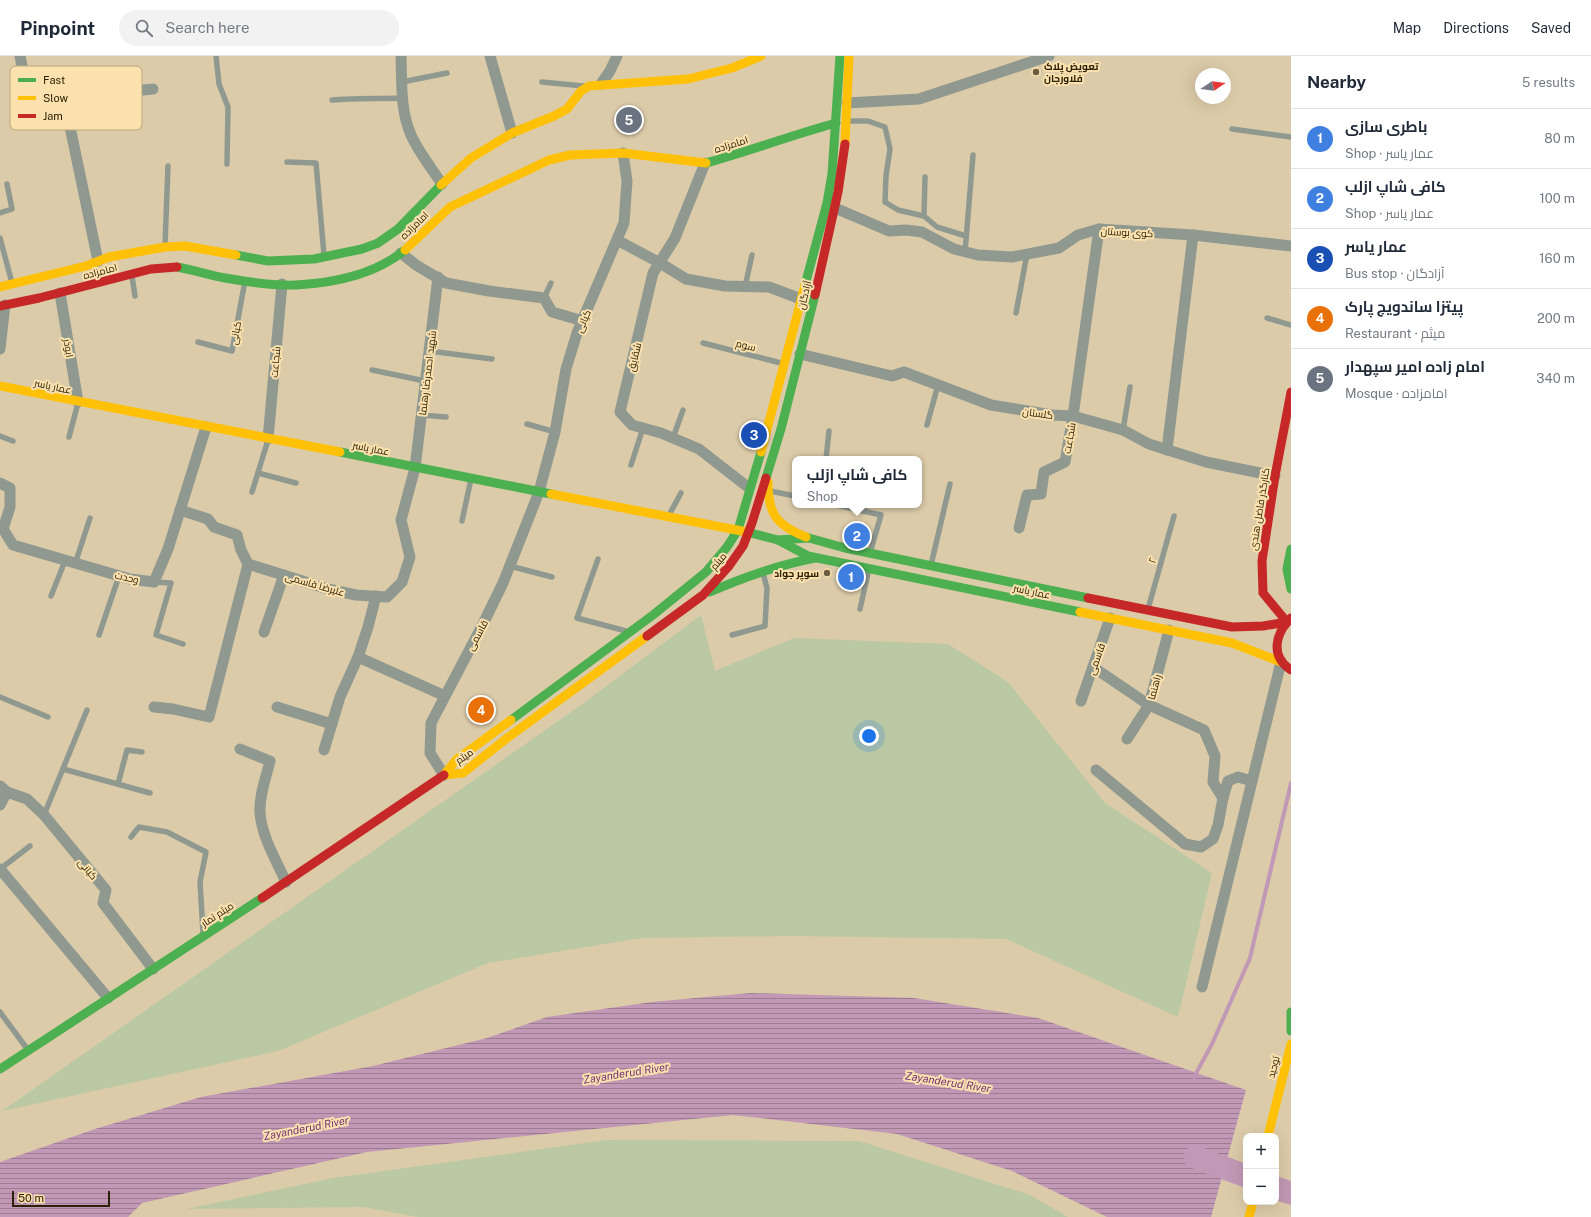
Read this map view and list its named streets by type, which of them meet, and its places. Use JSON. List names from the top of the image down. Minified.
{"streets":{"main road":["امامزاده","آزادگان","عمار یاسر","کنارگذر فاضل هندی","میثم","میثم تمار","توحید"],"street":["کوی بوستان","کیانی","ابوذر","شقایق","شجاعت","شهید احمدرضا رهنما","گلستان","وحدت","علیرضا قاسمی","قاسمی","راهنما"],"lane":["سوم","۲"]},"crossings":[["امامزاده","آزادگان"],["امامزاده","کیانی"],["امامزاده","ابوذر"],["امامزاده","شقایق"],["امامزاده","شجاعت"],["کوی بوستان","آزادگان"],["آزادگان","سوم"],["آزادگان","شقایق"],["آزادگان","عمار یاسر"],["آزادگان","گلستان"],["آزادگان","میثم"],["کیانی","عمار یاسر"],["کیانی","قاسمی"],["کیانی","میثم تمار"],["ابوذر","عمار یاسر"],["شجاعت","عمار یاسر"],["شجاعت","گلستان"],["شهید احمدرضا رهنما","عمار یاسر"],["شهید احمدرضا رهنما","علیرضا قاسمی"],["عمار یاسر","کنارگذر فاضل هندی"],["عمار یاسر","۲"],["عمار یاسر","میثم"],["عمار یاسر","علیرضا قاسمی"],["عمار یاسر","قاسمی"],["عمار یاسر","راهنما"],["گلستان","کنارگذر فاضل هندی"],["میثم","قاسمی"],["میثم","میثم تمار"],["قاسمی","میثم تمار"]],"water":["Zayanderud River"],"places":["تعویض پلاک فلاورجان","سوپر جواد"],"legend":["Fast","Slow","Jam"],"scale_bar":"50 m","north":"right","page":{"header":"Pinpoint","search":"Search here","nav":["Map","Directions","Saved"],"heading":["Nearby","5 results"],"pins":["5","3","2","1","4"],"list":[{"mark":"1","name":"باطری سازی","note":"Shop · عمار یاسر","value":"80 m"},{"mark":"2","name":"کافی شاپ ازلب","note":"Shop · عمار یاسر","value":"100 m"},{"mark":"3","name":"عمار یاسر","note":"Bus stop · آزادگان","value":"160 m"},{"mark":"4","name":"پیتزا ساندویچ پارک","note":"Restaurant · میثم","value":"200 m"},{"mark":"5","name":"امام زاده امیر سپهدار","note":"Mosque · امامزاده","value":"340 m"}],"popup":["کافی شاپ ازلب","Shop"],"map_buttons":["+","−"],"scale":"50 m"}}
